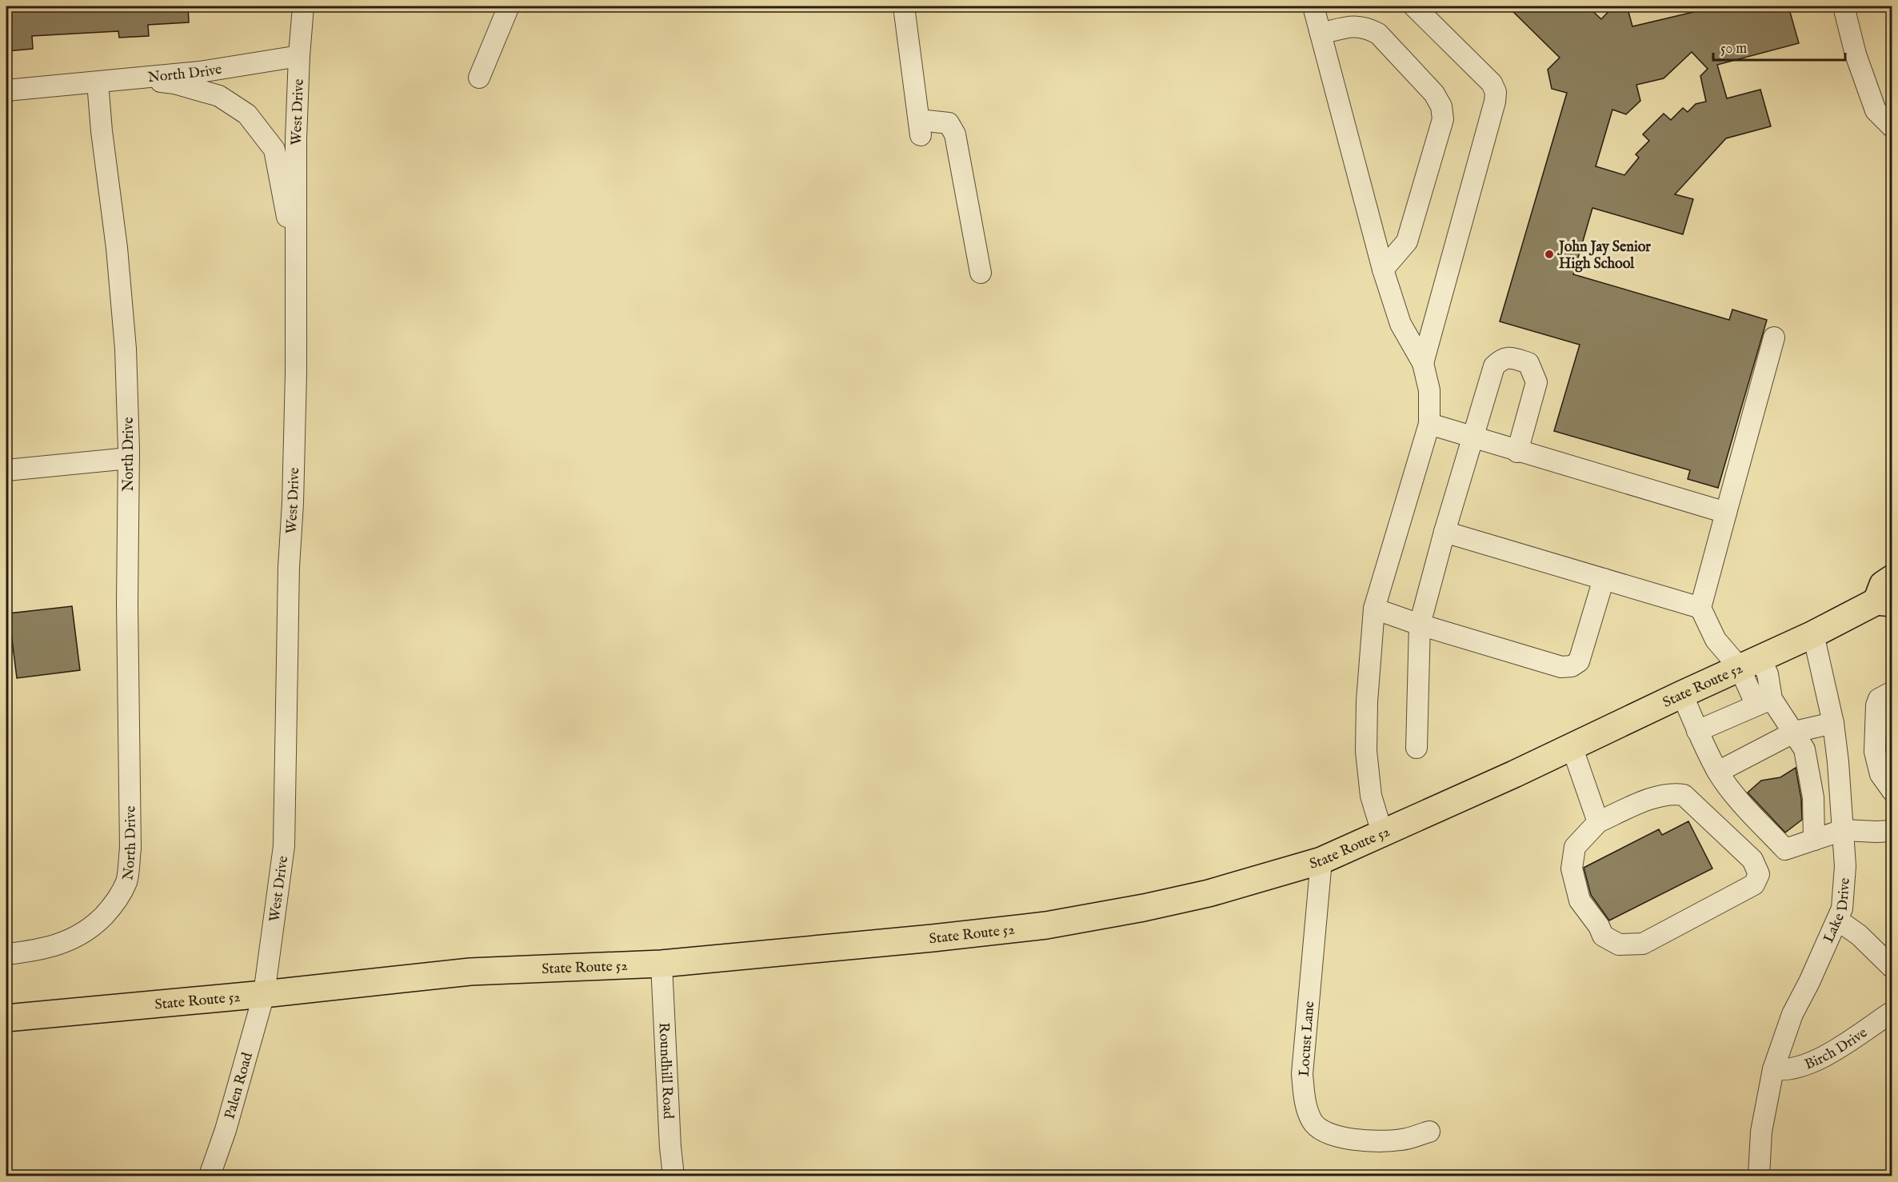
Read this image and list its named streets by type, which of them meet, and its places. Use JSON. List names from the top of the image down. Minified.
{"streets":{"main road":["State Route 52"],"street":["North Drive","West Drive","Lake Drive","Locust Lane","Birch Drive","Roundhill Road","Palen Road"]},"crossings":[["North Drive","West Drive"],["West Drive","State Route 52"],["West Drive","Palen Road"],["State Route 52","Lake Drive"],["State Route 52","Locust Lane"],["State Route 52","Roundhill Road"],["State Route 52","Palen Road"],["Lake Drive","Birch Drive"]],"places":["John Jay Senior High School"],"scale_bar":"50 m"}
